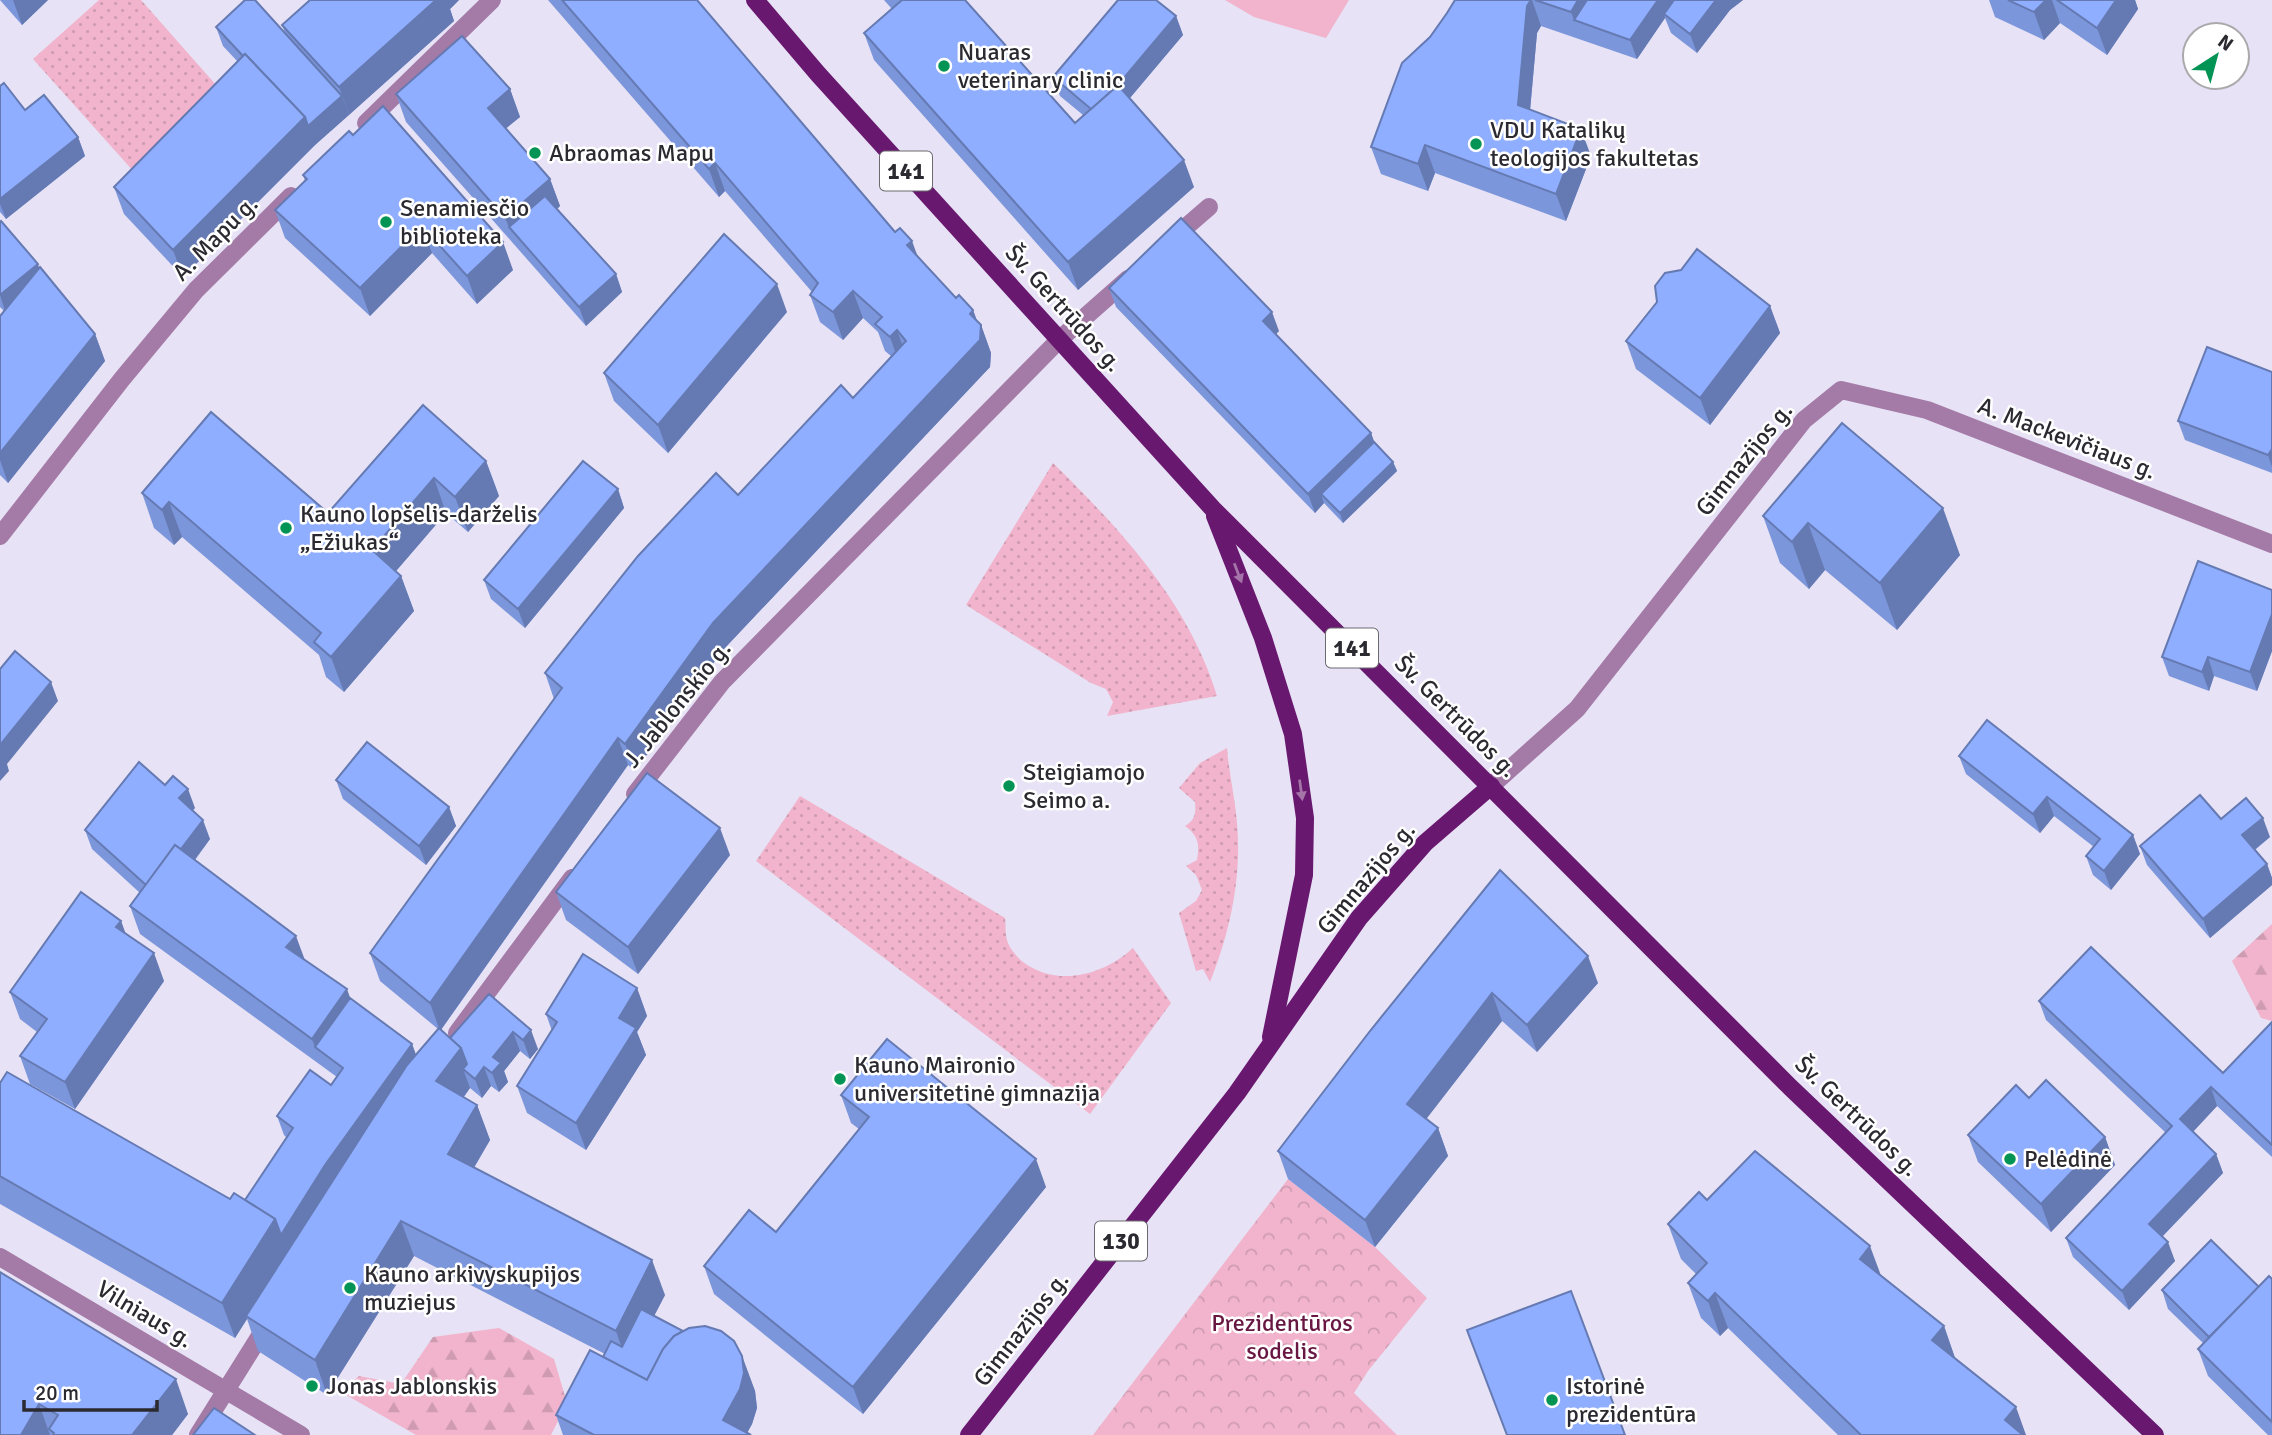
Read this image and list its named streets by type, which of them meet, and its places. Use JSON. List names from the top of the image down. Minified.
{"streets":{"main road":["141","Šv. Gertrūdos g.","Gimnazijos g.","130"],"street":["A. Mapu g.","A. Mackevičiaus g.","J. Jablonskio g.","Vilniaus g."]},"crossings":[["Šv. Gertrūdos g.","Gimnazijos g."],["Šv. Gertrūdos g.","J. Jablonskio g."],["A. Mackevičiaus g.","Gimnazijos g."]],"parks":["Prezidentūros sodelis"],"places":["Nuaras veterinary clinic","VDU Katalikų teologijos fakultetas","Abraomas Mapu","Senamiesčio biblioteka","Kauno lopšelis-darželis „Ežiukas“","Steigiamojo Seimo a.","Kauno Maironio universitetinė gimnazija","Pelėdinė","Kauno arkivyskupijos muziejus","Jonas Jablonskis","Istorinė prezidentūra"],"scale_bar":"20 m","north":"top right"}
